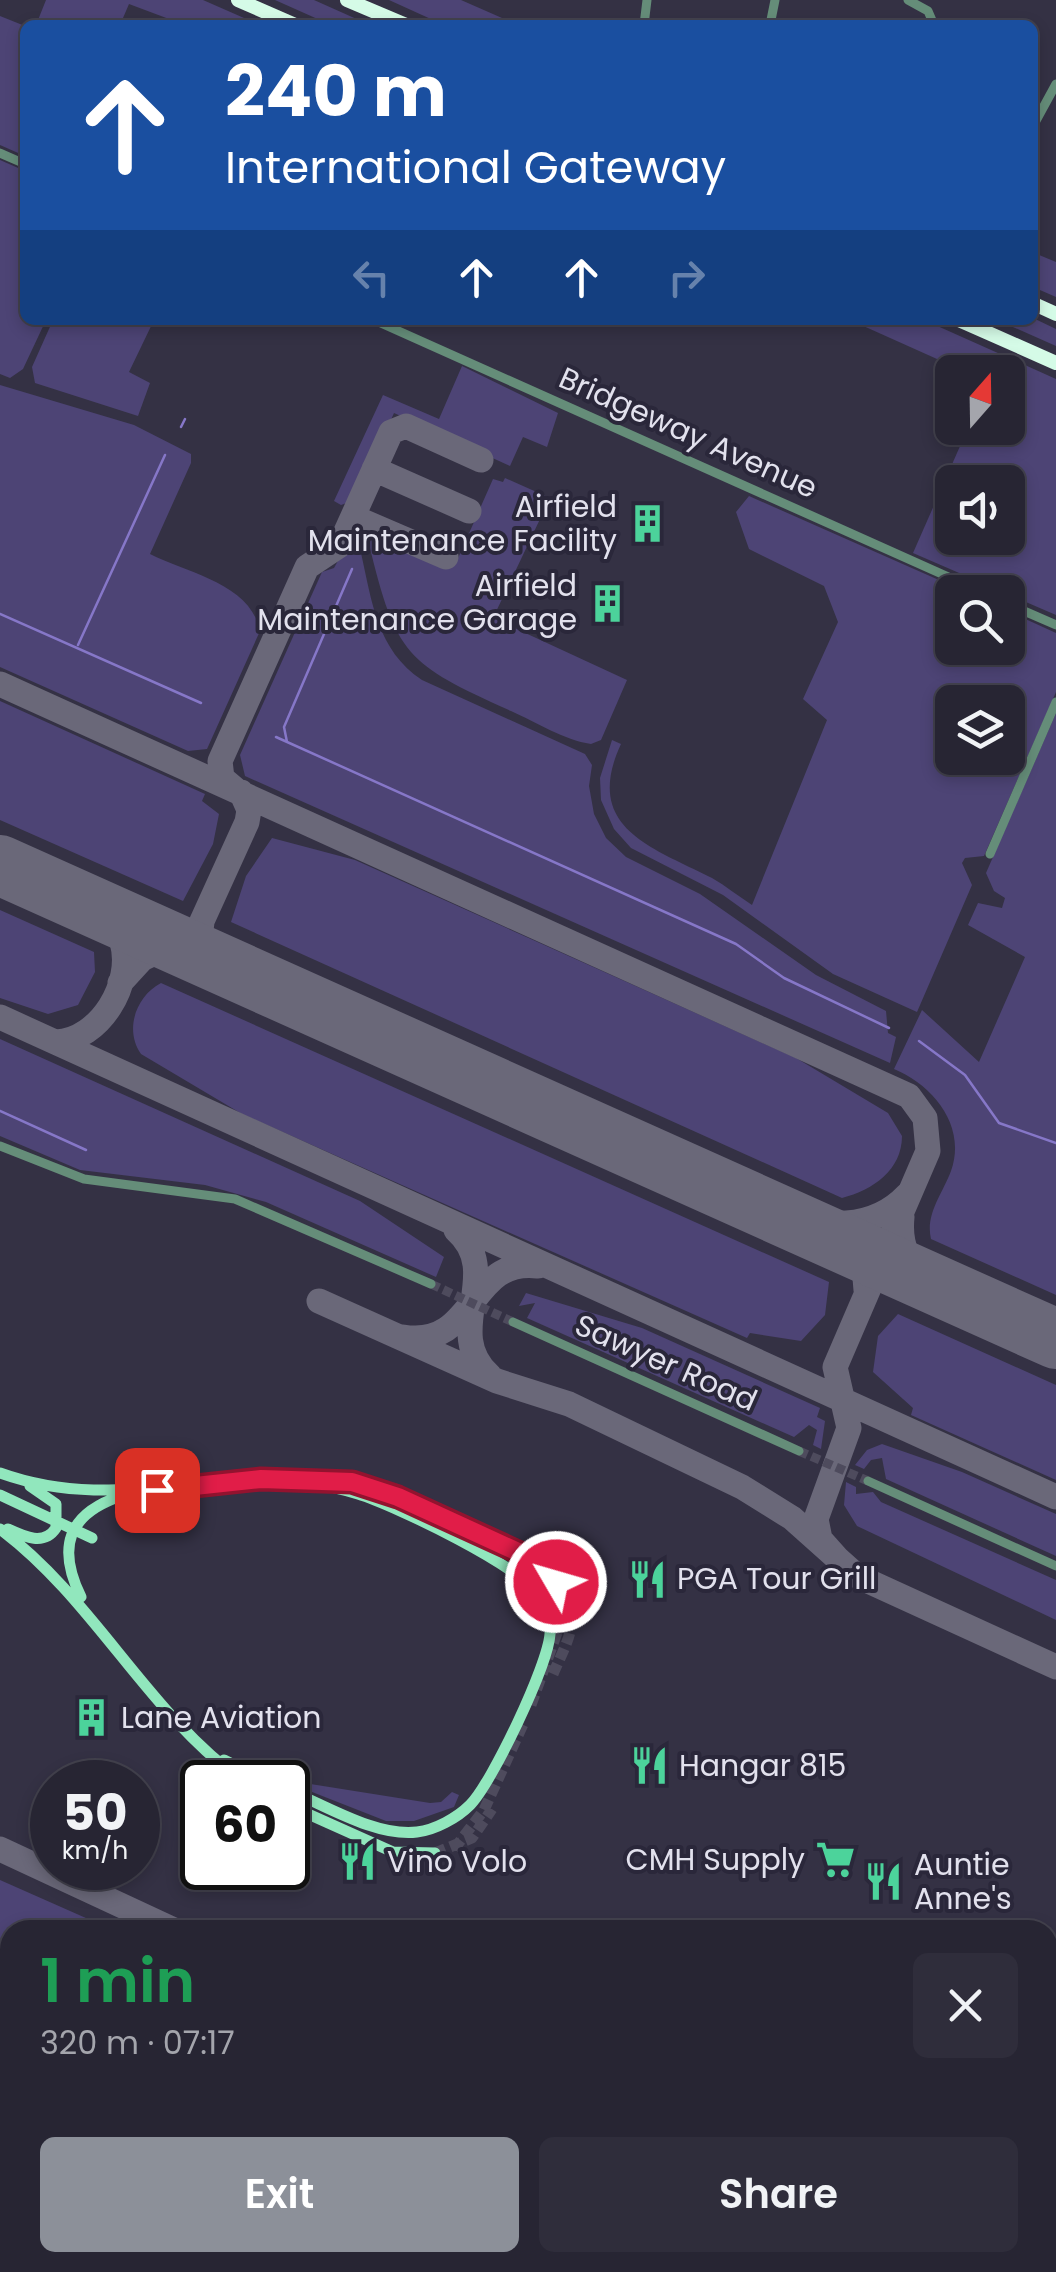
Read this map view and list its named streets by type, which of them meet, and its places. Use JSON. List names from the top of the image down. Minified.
{"streets":{"street":["Bridgeway Avenue","Sawyer Road"]},"places":{"building":["Airfield Maintenance Facility","Airfield Maintenance Garage","Lane Aviation"],"restaurant":["PGA Tour Grill","Hangar 815","Vino Volo","Auntie Anne's"],"supermarket":["CMH Supply"]},"north":"top","page":{"turn":["240 m","International Gateway"],"speed":"50 km/h","limit":"60","heading":["1 min","320 m · 07:17"],"buttons":["Exit","Share"]}}
